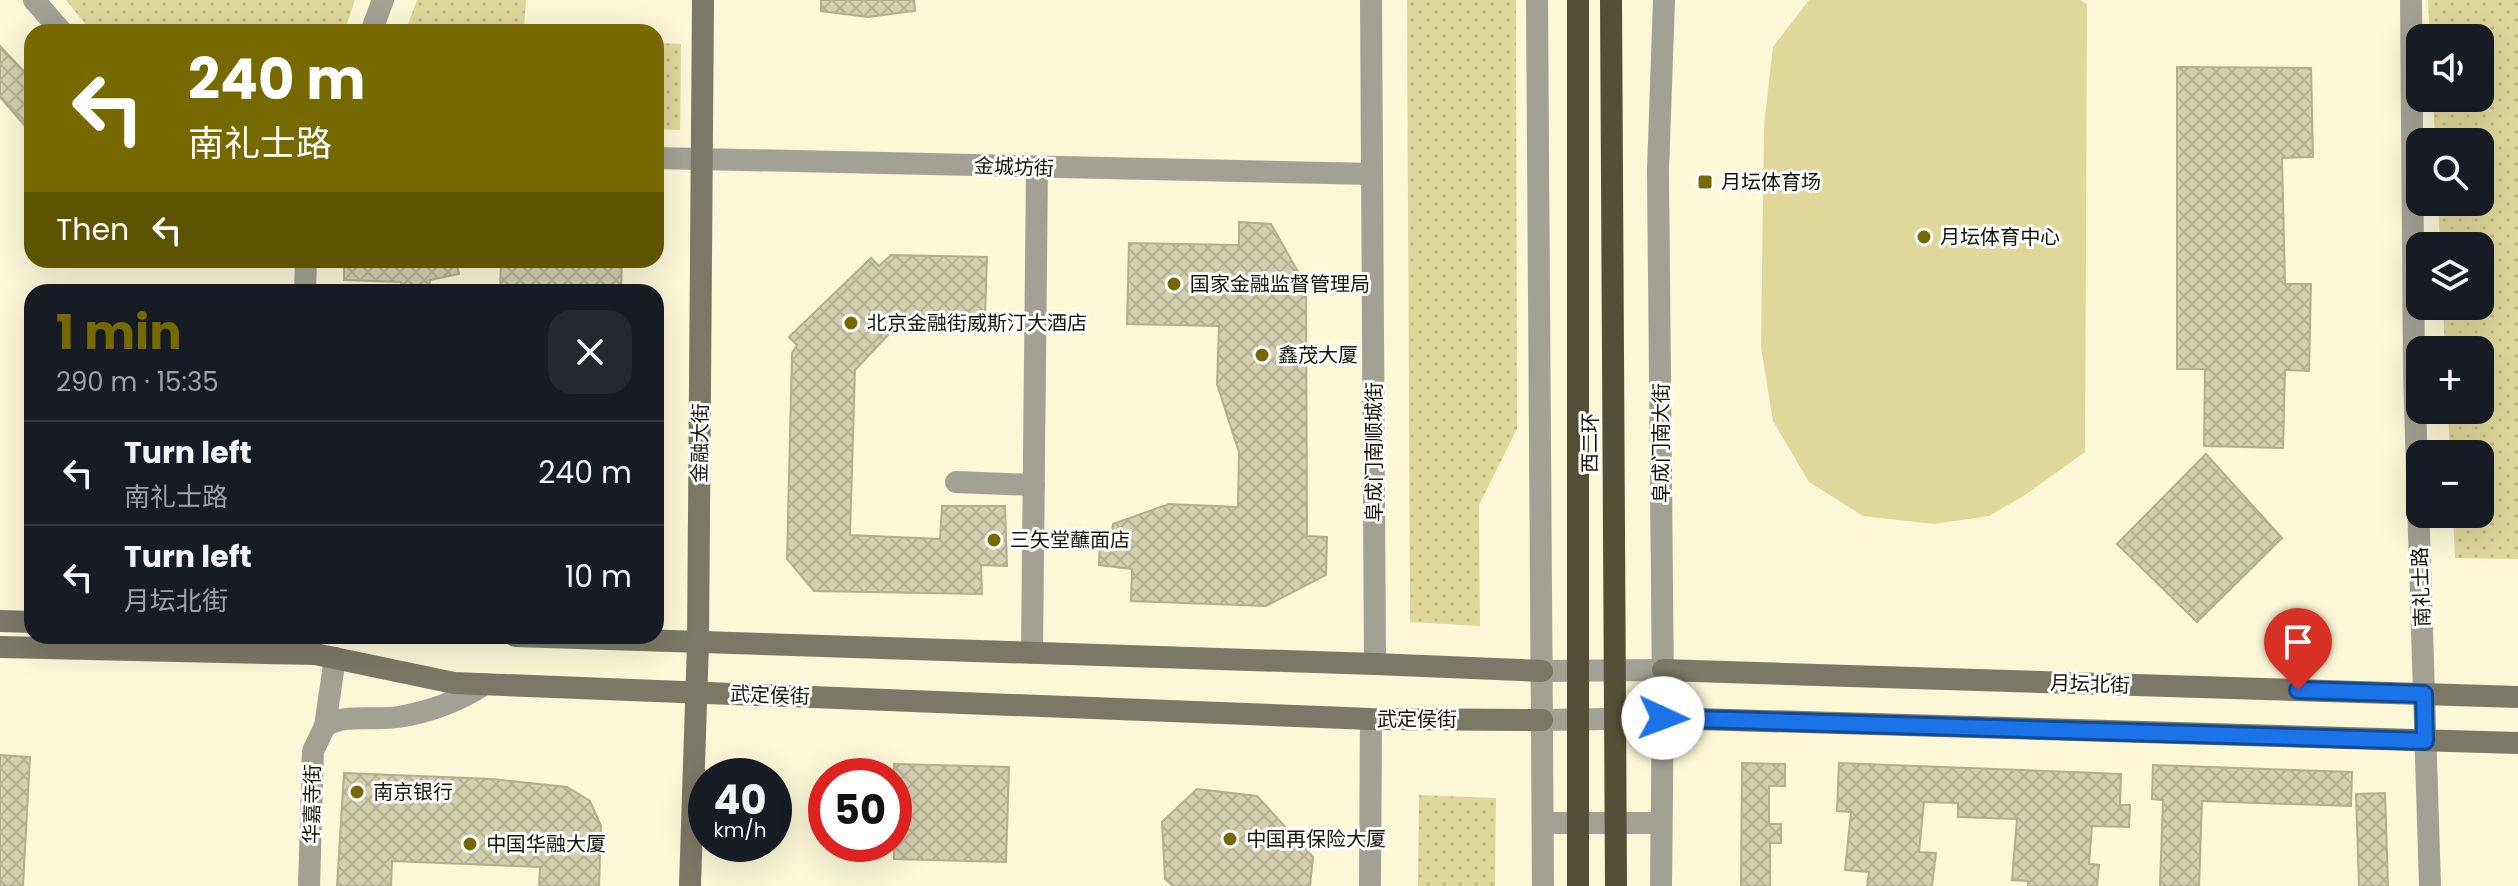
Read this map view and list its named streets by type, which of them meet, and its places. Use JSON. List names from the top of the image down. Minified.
{"streets":{"highway":["西二环"],"main road":["金融大街","月坛北街","武定侯街"],"street":["金城坊街","阜成门南大街","阜成门南顺城街","南礼士路","华嘉寺街"]},"crossings":[["金城坊街","金融大街"],["金城坊街","阜成门南顺城街"],["金融大街","武定侯街"],["阜成门南大街","月坛北街"],["南礼士路","月坛北街"],["武定侯街","华嘉寺街"]],"places":{"transit":["月坛体育场"],"other":["月坛体育中心","国家金融监督管理局","北京金融街威斯汀大酒店","鑫茂大厦","三矢堂蘸面店","南京银行","中国再保险大厦","中国华融大厦"]},"page":{"map_buttons":["+","−"],"turn":["240 m","南礼士路"],"then":"Then","heading":["1 min","290 m · 15:35"],"list":[{"name":"Turn left","note":"南礼士路","value":"240 m"},{"name":"Turn left","note":"月坛北街","value":"10 m"}],"speed":"40 km/h","limit":"50"}}
